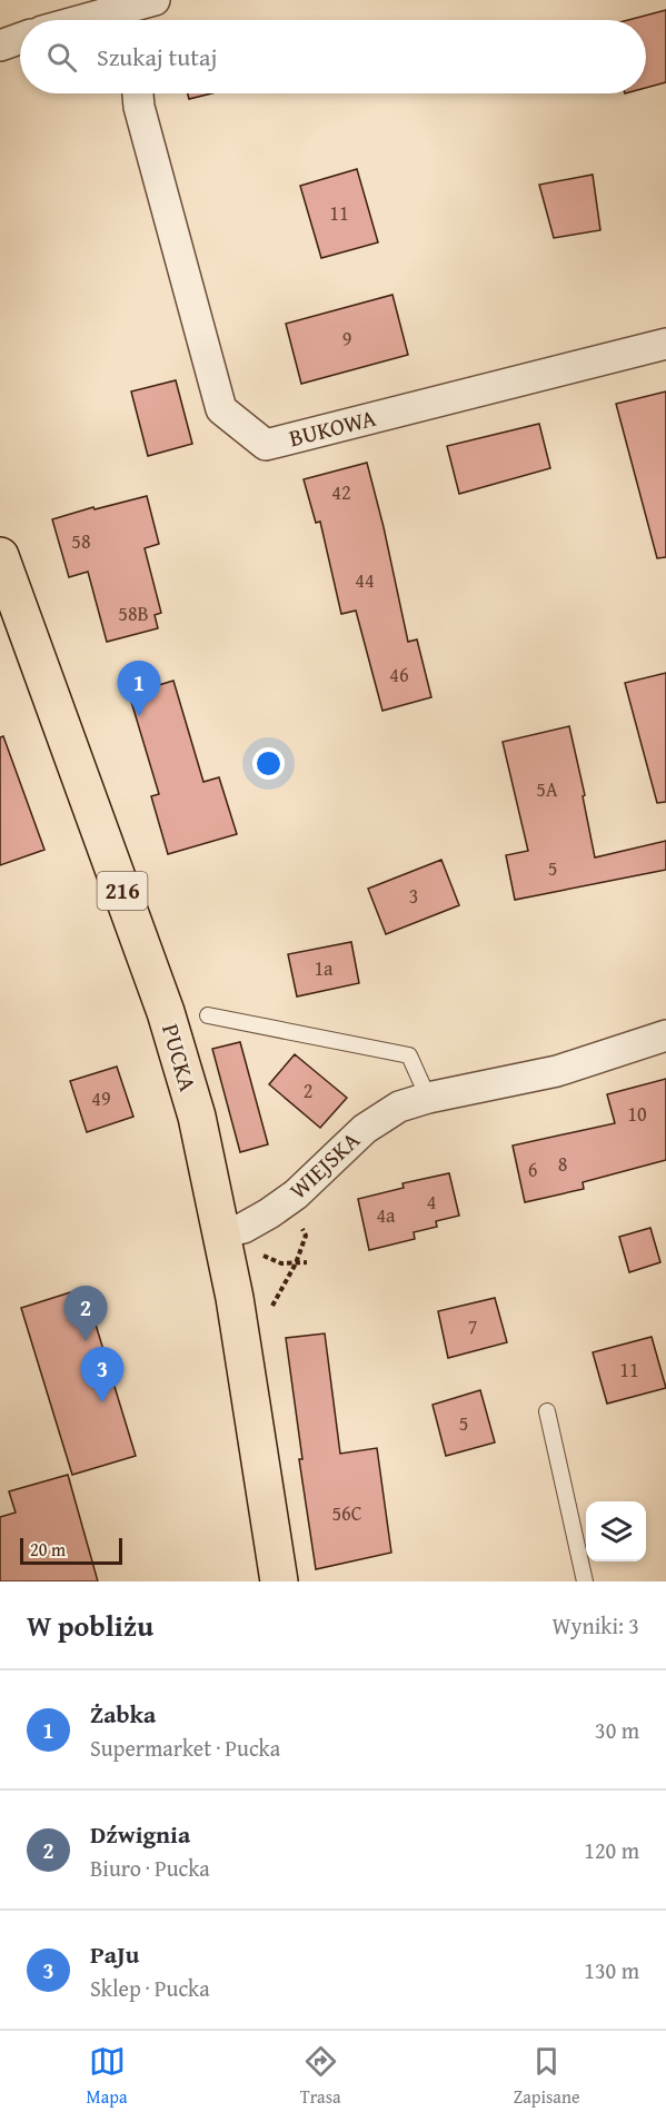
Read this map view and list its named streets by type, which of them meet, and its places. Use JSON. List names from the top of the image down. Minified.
{"streets":{"main road":["216","PUCKA"],"street":["BUKOWA","WIEJSKA"]},"crossings":[["PUCKA","WIEJSKA"]],"house_numbers":["11","9","42","58","44","58B","46","5A","5","3","1a","2","49","10","8","6","4","4a","7","11","5","56C"],"scale_bar":"20 m","page":{"search":"Szukaj tutaj","pins":["1","2","3"],"scale":"20 m","heading":["W pobliżu","Wyniki: 3"],"list":[{"mark":"1","name":"Żabka","note":"Supermarket · Pucka","value":"30 m"},{"mark":"2","name":"Dźwignia","note":"Biuro · Pucka","value":"120 m"},{"mark":"3","name":"PaJu","note":"Sklep · Pucka","value":"130 m"}],"nav":["Mapa","Trasa","Zapisane"]}}
